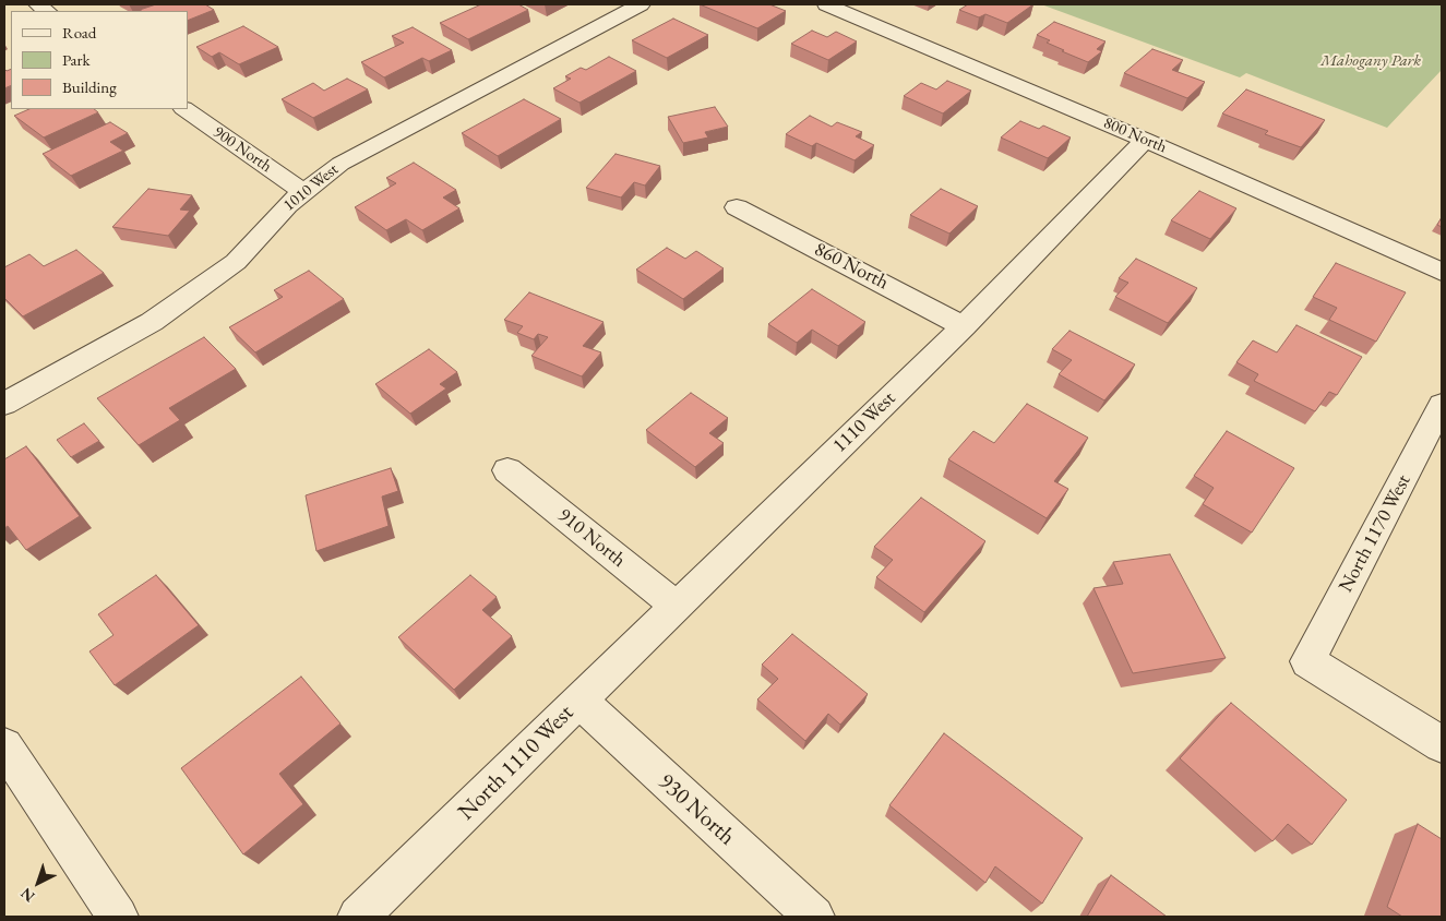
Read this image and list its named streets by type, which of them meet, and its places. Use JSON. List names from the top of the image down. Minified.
{"streets":{"street":["800 North","900 North","1010 West","860 North","1110 West","North 1170 West","910 North","North 1110 West","930 North"]},"crossings":[["800 North","1110 West"],["900 North","1010 West"],["860 North","1110 West"],["1110 West","910 North"],["1110 West","North 1110 West"],["1110 West","930 North"],["North 1110 West","930 North"]],"parks":["Mahogany Park"],"legend":["Road","Park","Building"],"north":"bottom left"}
